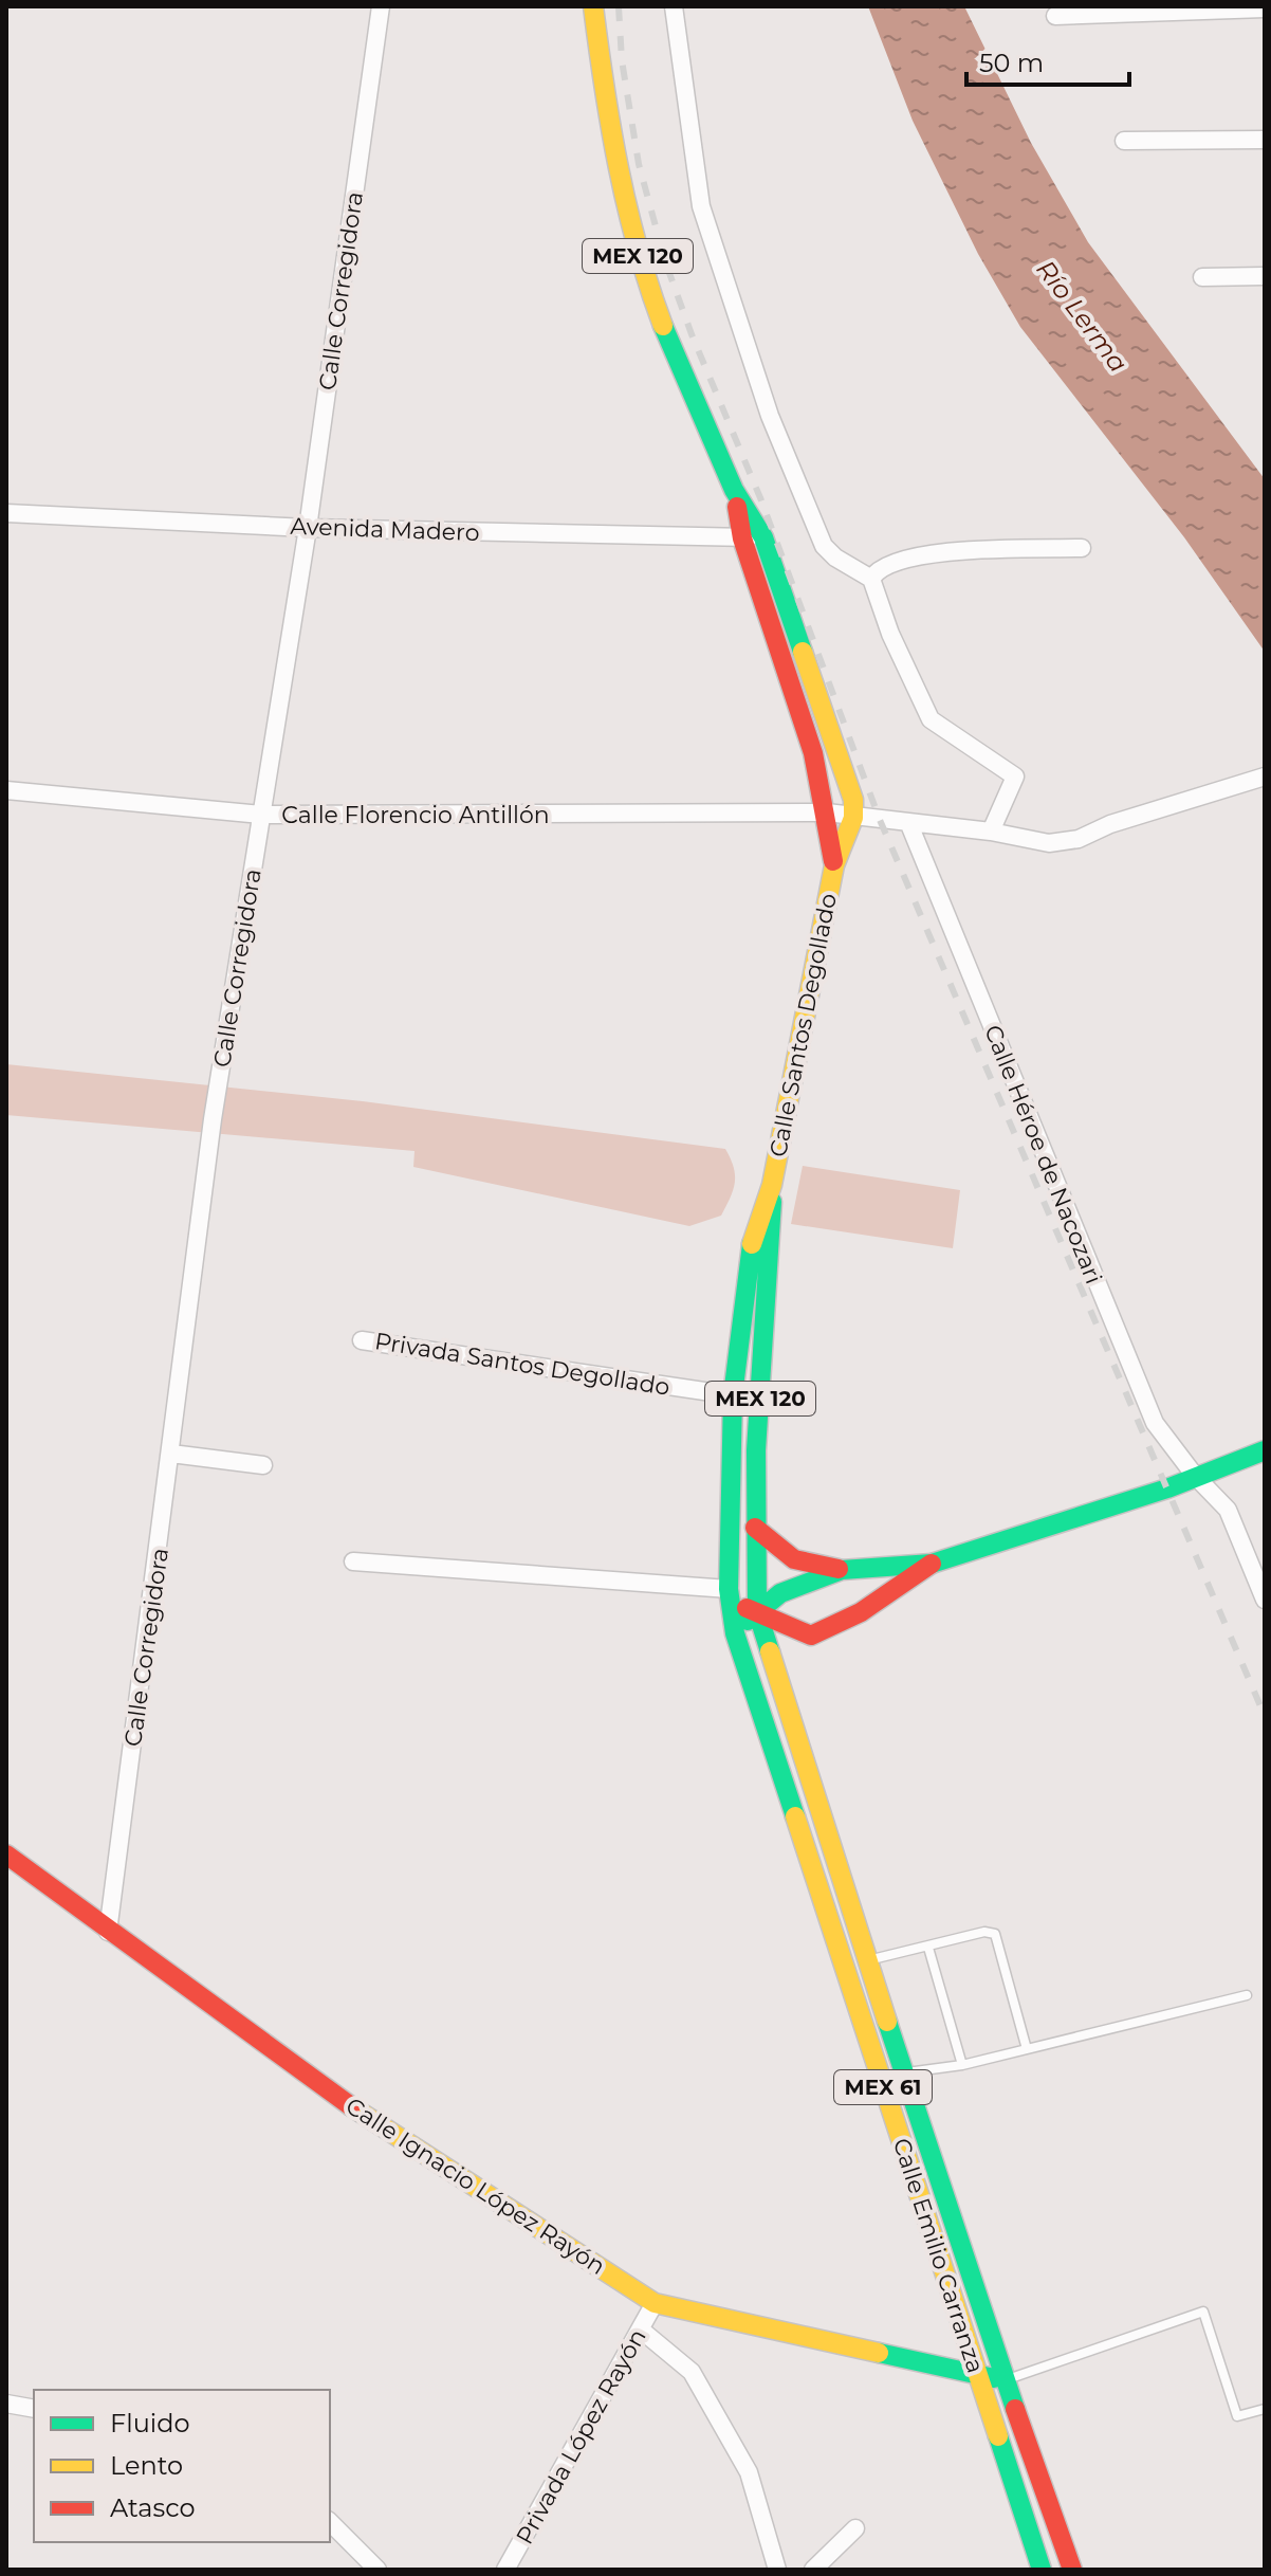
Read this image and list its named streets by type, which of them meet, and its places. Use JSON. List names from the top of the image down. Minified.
{"streets":{"main road":["MEX 120","Calle Santos Degollado","MEX 61","Calle Ignacio López Rayón","Calle Emilio Carranza"],"street":["Calle Corregidora","Avenida Madero","Calle Florencio Antillón","Calle Héroe de Nacozari","Privada Santos Degollado","Privada López Rayón"]},"crossings":[["MEX 120","Avenida Madero"],["MEX 120","Calle Florencio Antillón"],["MEX 120","Calle Santos Degollado"],["Calle Corregidora","Avenida Madero"],["Calle Corregidora","Calle Florencio Antillón"],["Calle Corregidora","Calle Ignacio López Rayón"],["Calle Florencio Antillón","Calle Santos Degollado"],["Calle Florencio Antillón","Calle Héroe de Nacozari"],["Calle Santos Degollado","Privada Santos Degollado"],["Calle Santos Degollado","Calle Emilio Carranza"],["Calle Ignacio López Rayón","Calle Emilio Carranza"],["Calle Ignacio López Rayón","Privada López Rayón"]],"water":["Río Lerma"],"legend":["Fluido","Lento","Atasco"],"scale_bar":"50 m"}
